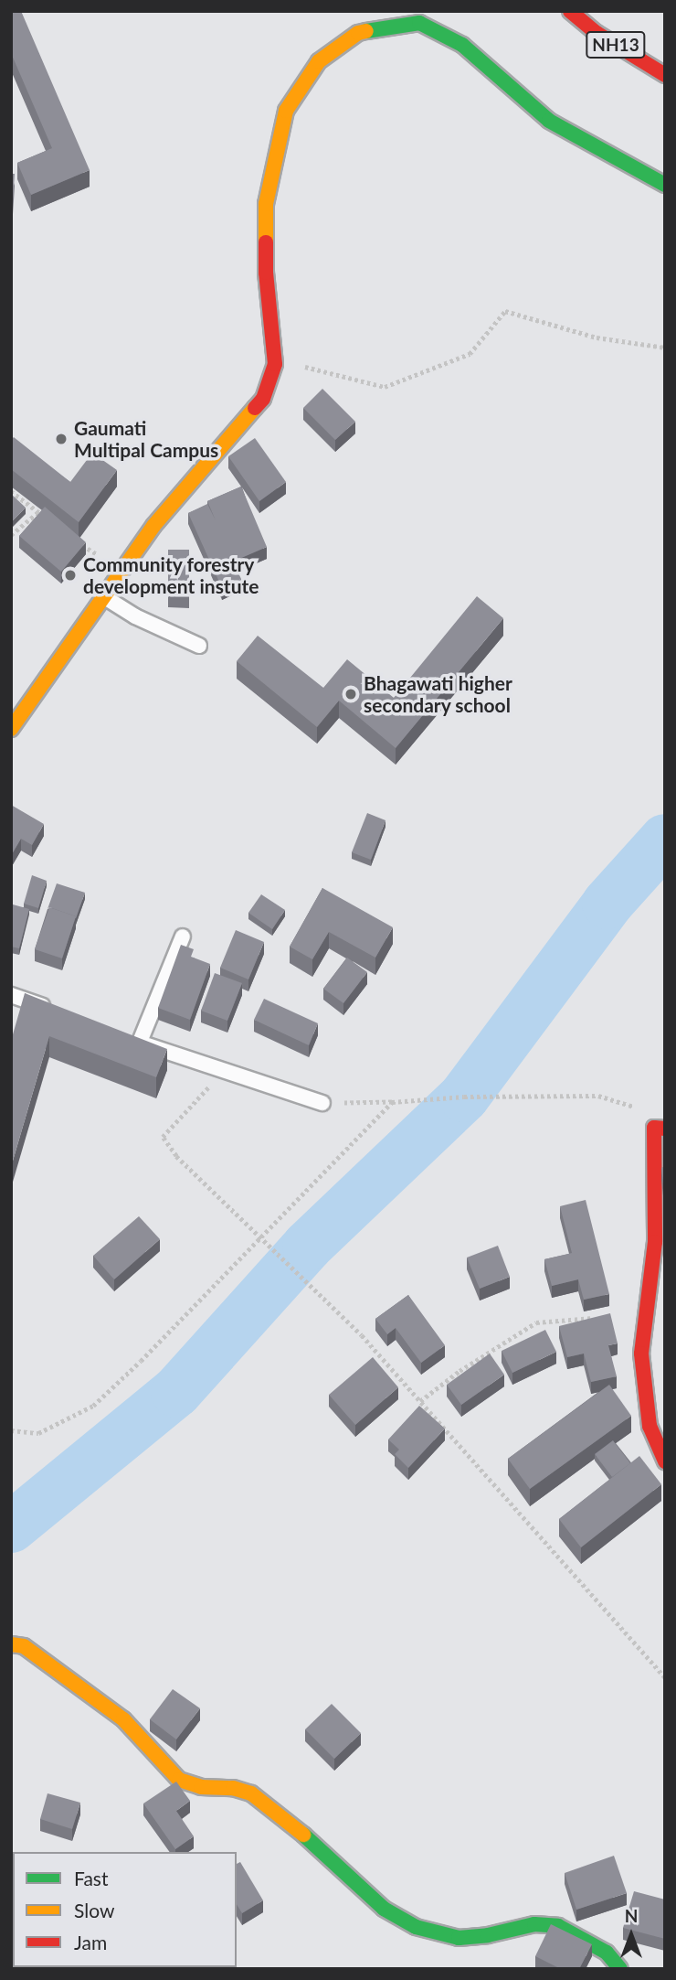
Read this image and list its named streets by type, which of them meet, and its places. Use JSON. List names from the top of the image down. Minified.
{"streets":{"main road":["NH13"]},"places":["Gaumati Multipal Campus","Community forestry development instute","Bhagawati higher secondary school"],"legend":["Fast","Slow","Jam"],"north":"top"}
